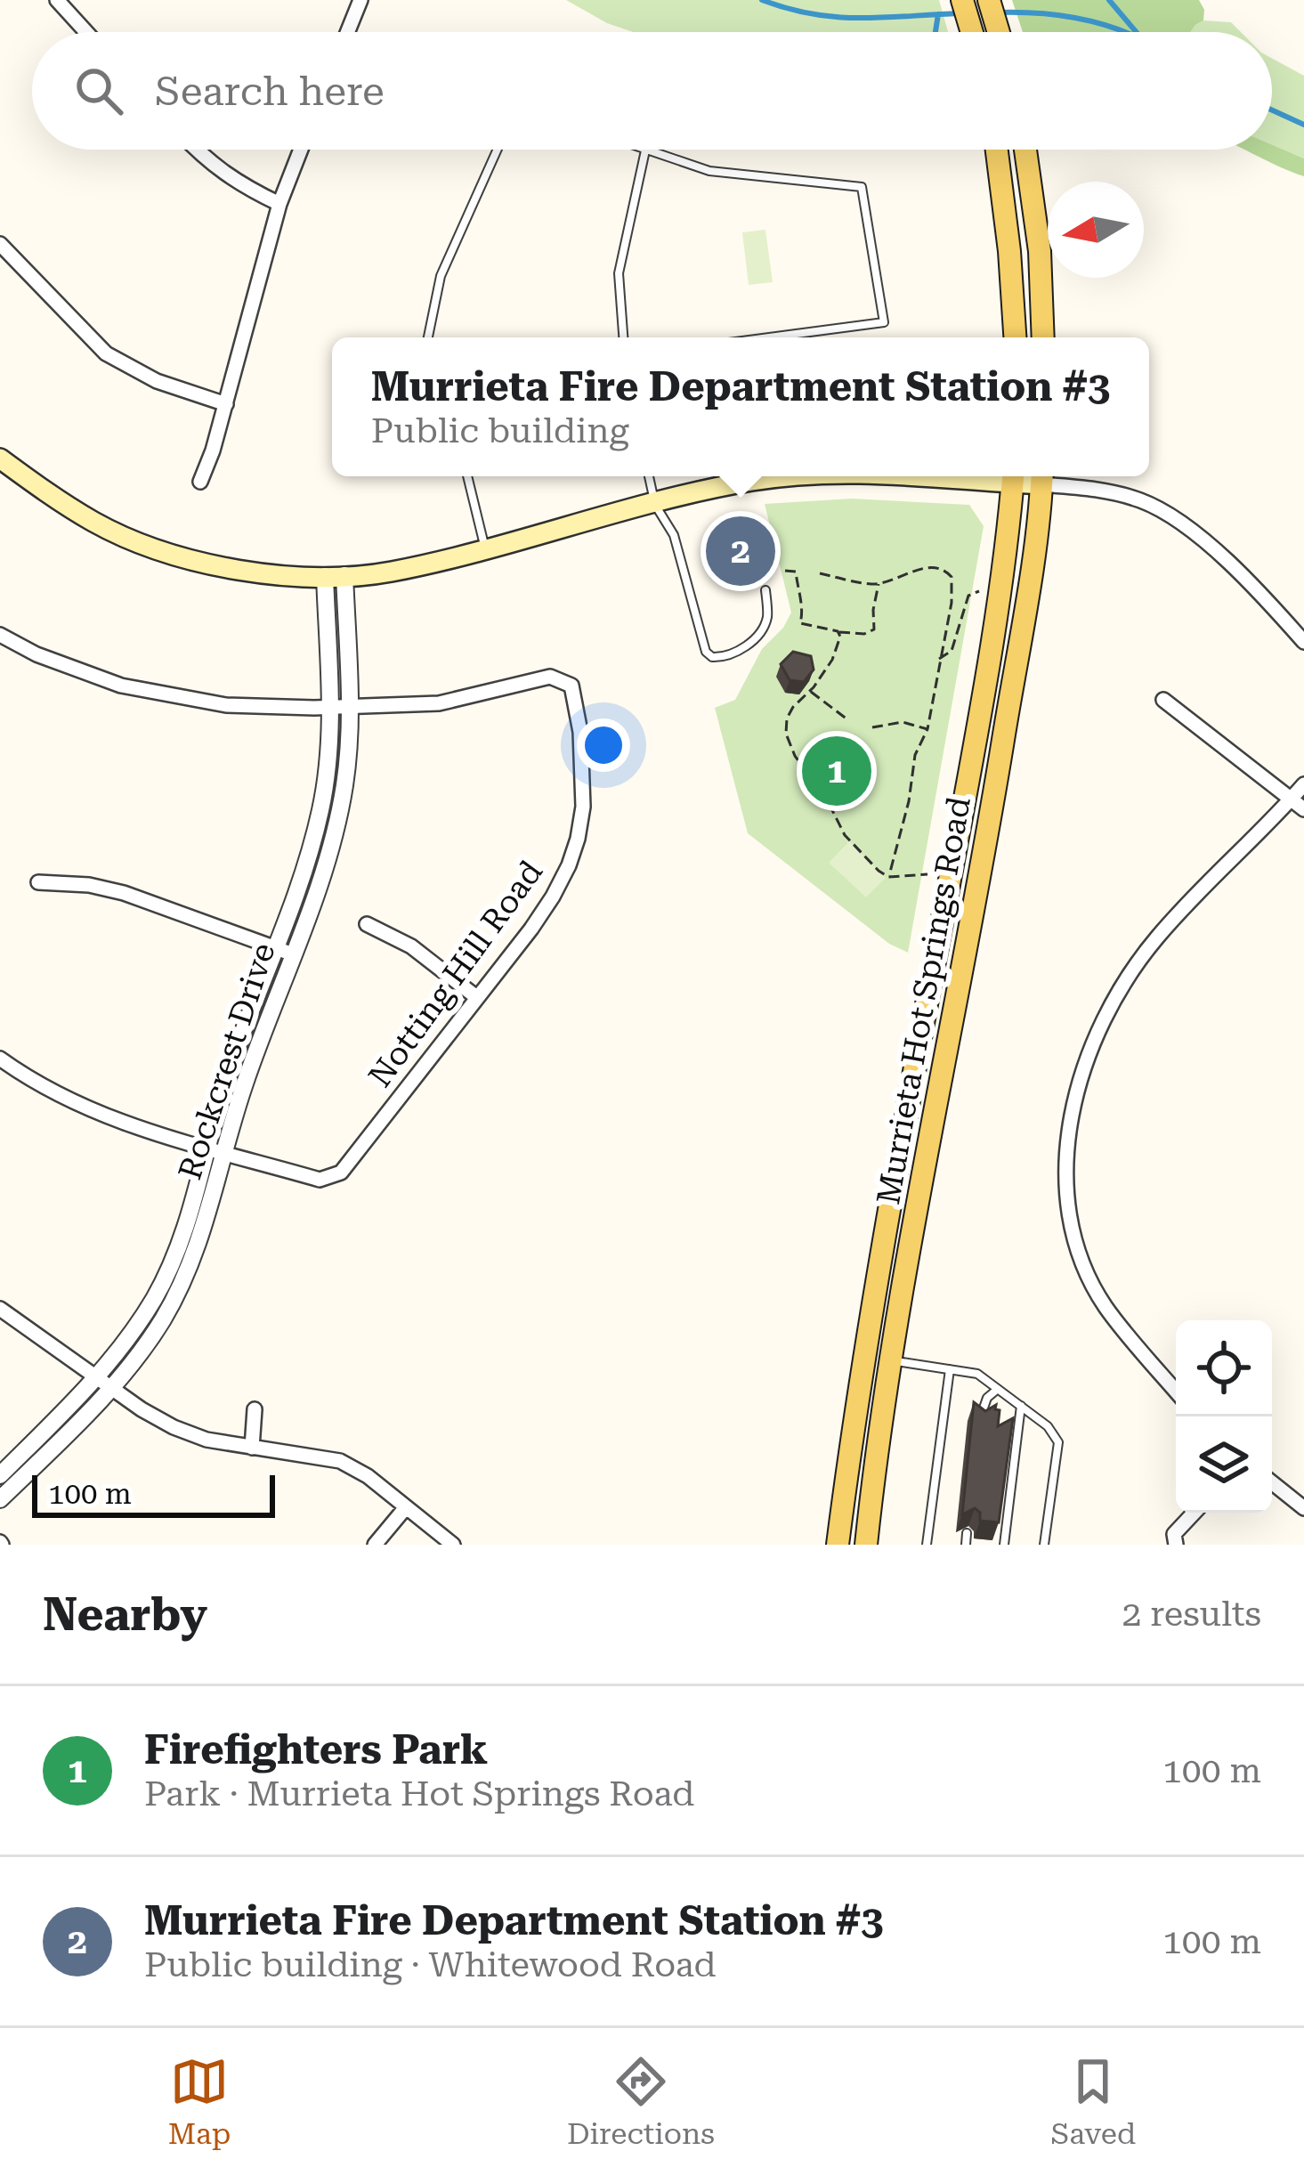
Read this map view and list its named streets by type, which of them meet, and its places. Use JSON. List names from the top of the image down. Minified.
{"streets":{"main road":["Murrieta Hot Springs Road"],"street":["Notting Hill Road","Rockcrest Drive"]},"crossings":[["Notting Hill Road","Rockcrest Drive"]],"scale_bar":"100 m","north":"left","page":{"search":"Search here","popup":["Murrieta Fire Department Station #3","Public building"],"pins":["2","1"],"scale":"100 m","heading":["Nearby","2 results"],"list":[{"mark":"1","name":"Firefighters Park","note":"Park · Murrieta Hot Springs Road","value":"100 m"},{"mark":"2","name":"Murrieta Fire Department Station #3","note":"Public building · Whitewood Road","value":"100 m"}],"nav":["Map","Directions","Saved"]}}
